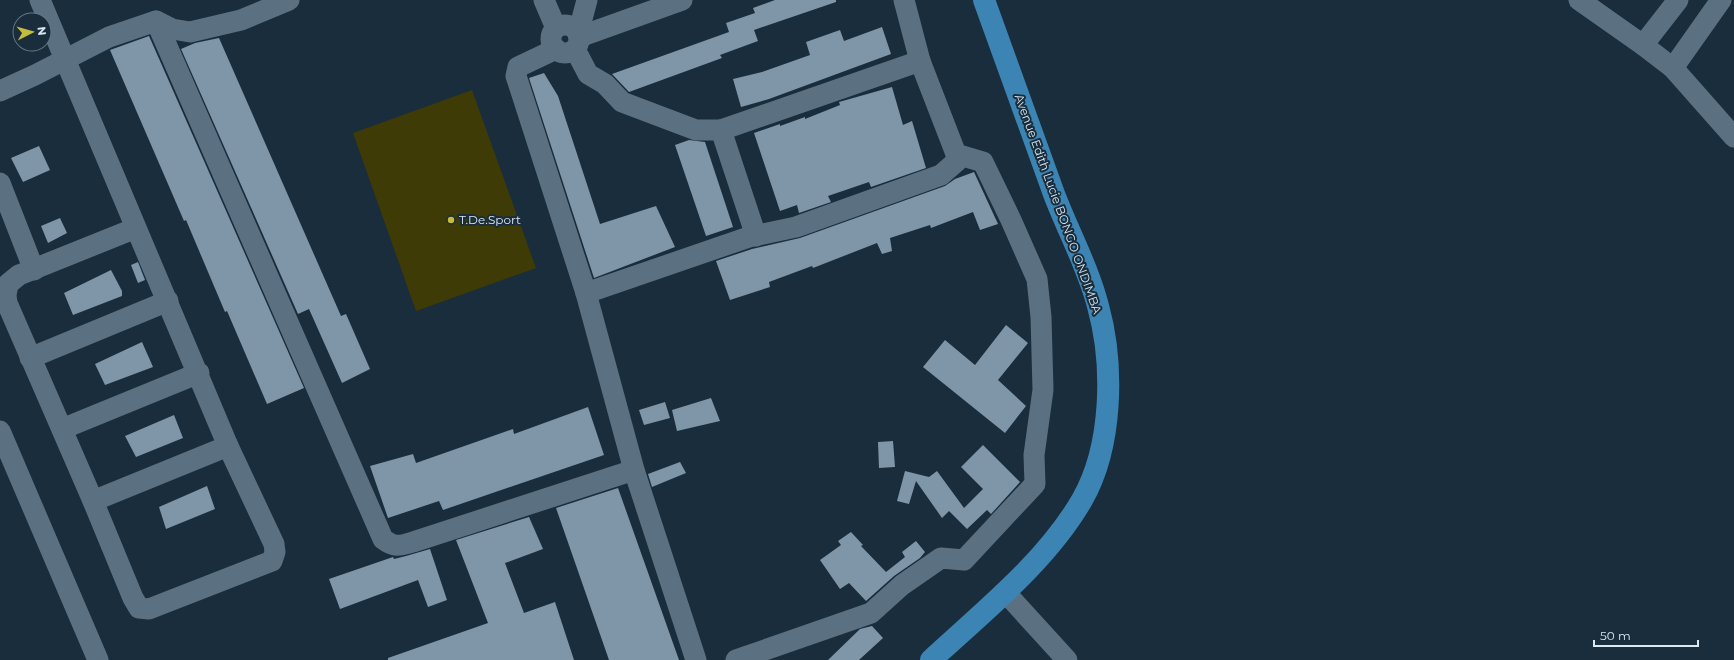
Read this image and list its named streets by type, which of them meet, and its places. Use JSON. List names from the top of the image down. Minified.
{"streets":{"main road":["Avenue Edith Lucie BONGO ONDIMBA"]},"places":["T.De.Sport"],"scale_bar":"50 m","north":"right"}
